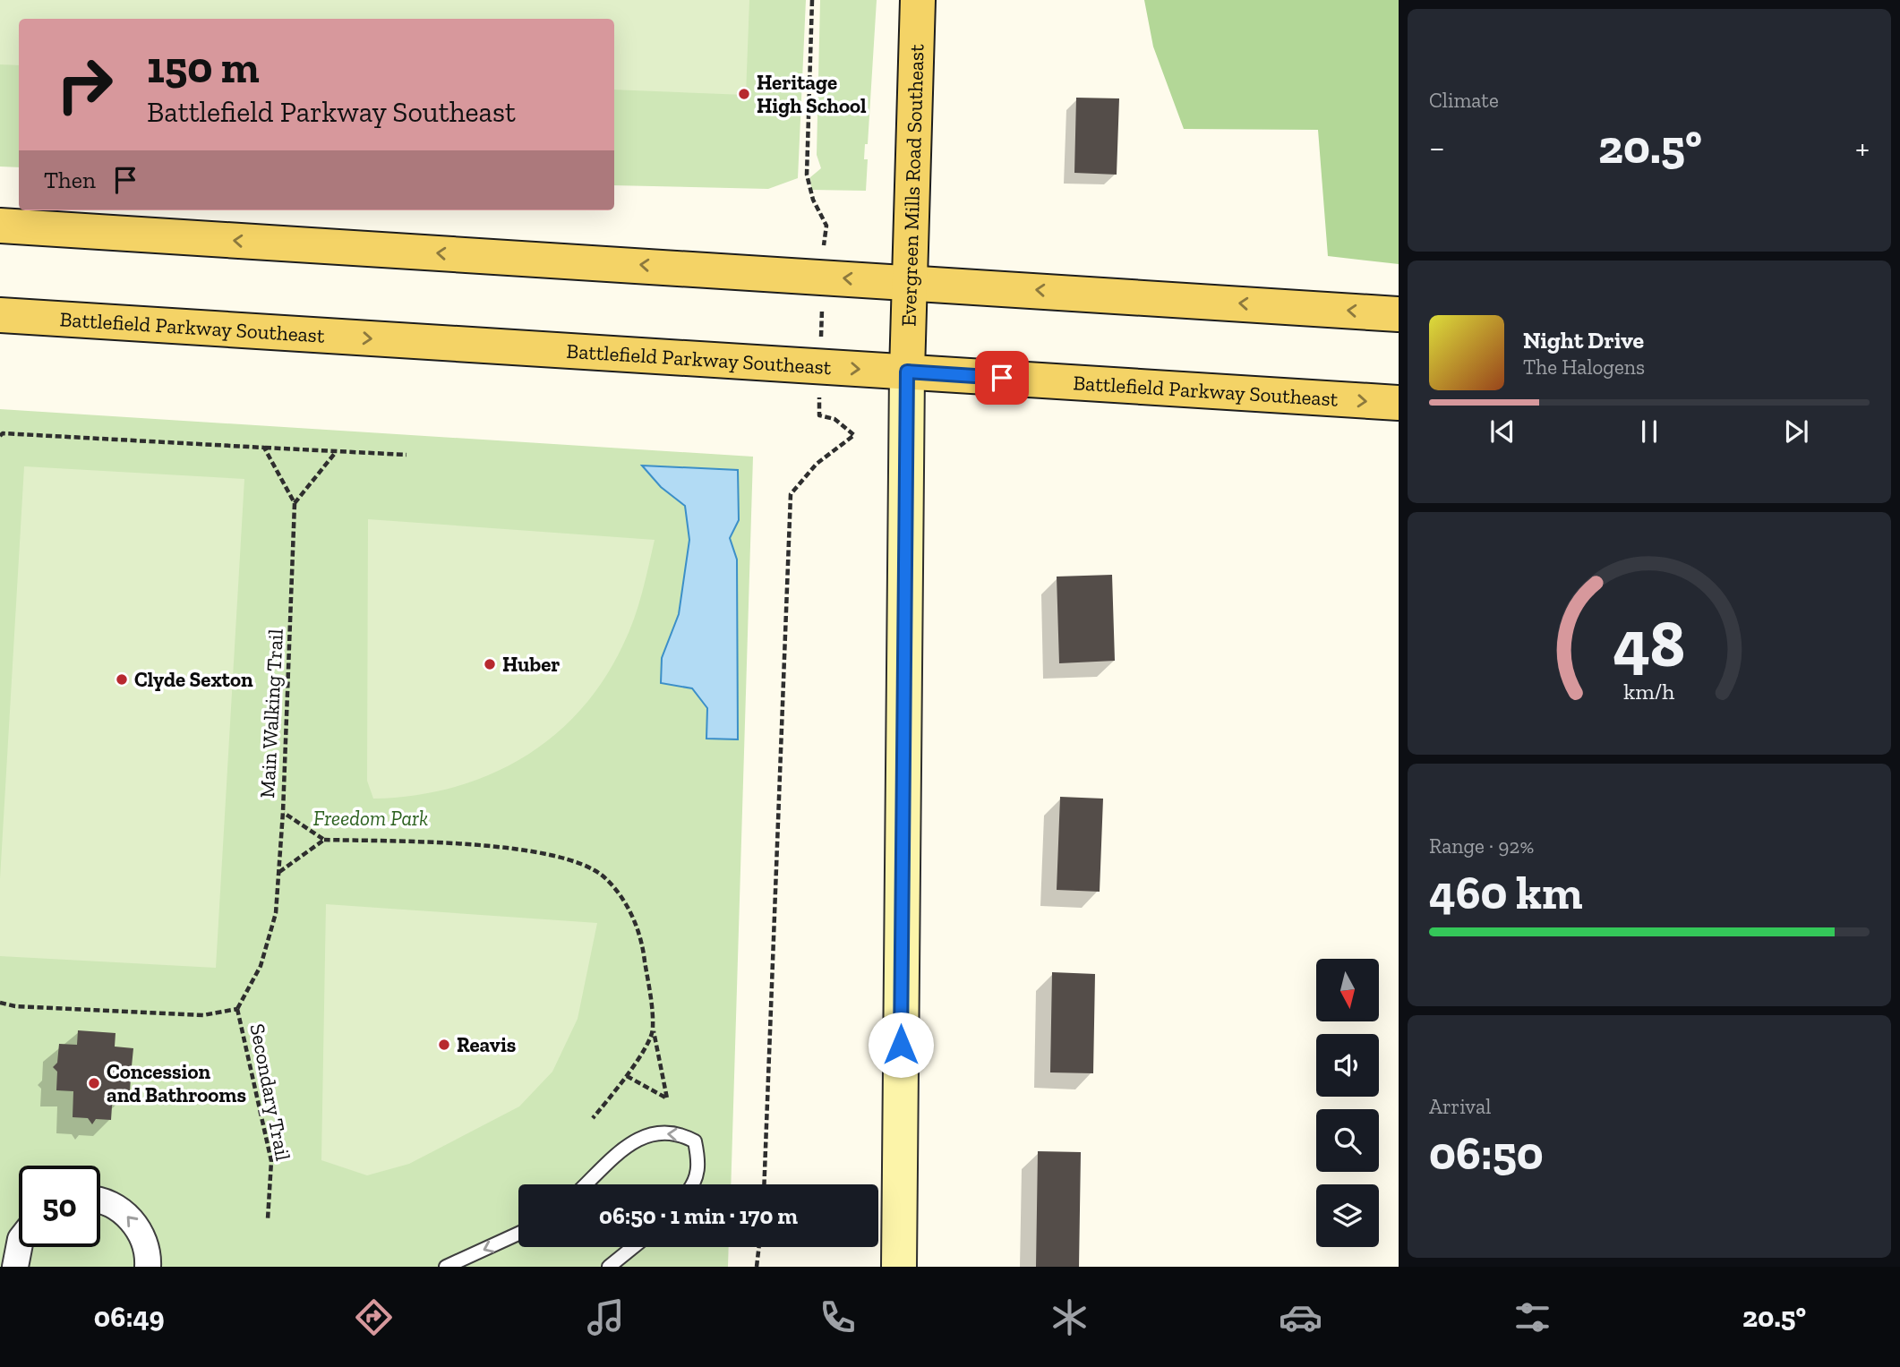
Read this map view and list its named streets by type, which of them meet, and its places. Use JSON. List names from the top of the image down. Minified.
{"streets":{"main road":["Evergreen Mills Road Southeast","Battlefield Parkway Southeast"],"path":["Main Walking Trail","Secondary Trail"]},"crossings":[["Evergreen Mills Road Southeast","Battlefield Parkway Southeast"],["Main Walking Trail","Secondary Trail"]],"parks":["Freedom Park"],"places":["Heritage High School","Huber","Clyde Sexton","Reavis","Concession and Bathrooms"],"north":"bottom","page":{"tile":["Climate",["Range · 92%","460 km"],["Arrival","06:50"]],"turn":["150 m","Battlefield Parkway Southeast"],"heat":["−","20.5°","+"],"then":"Then","song":["Night Drive","The Halogens"],"limit":"50","trip":"06:50 · 1 min · 170 m","tabs":["06:49","20.5°"],"gauge":["48","km/h"]}}
